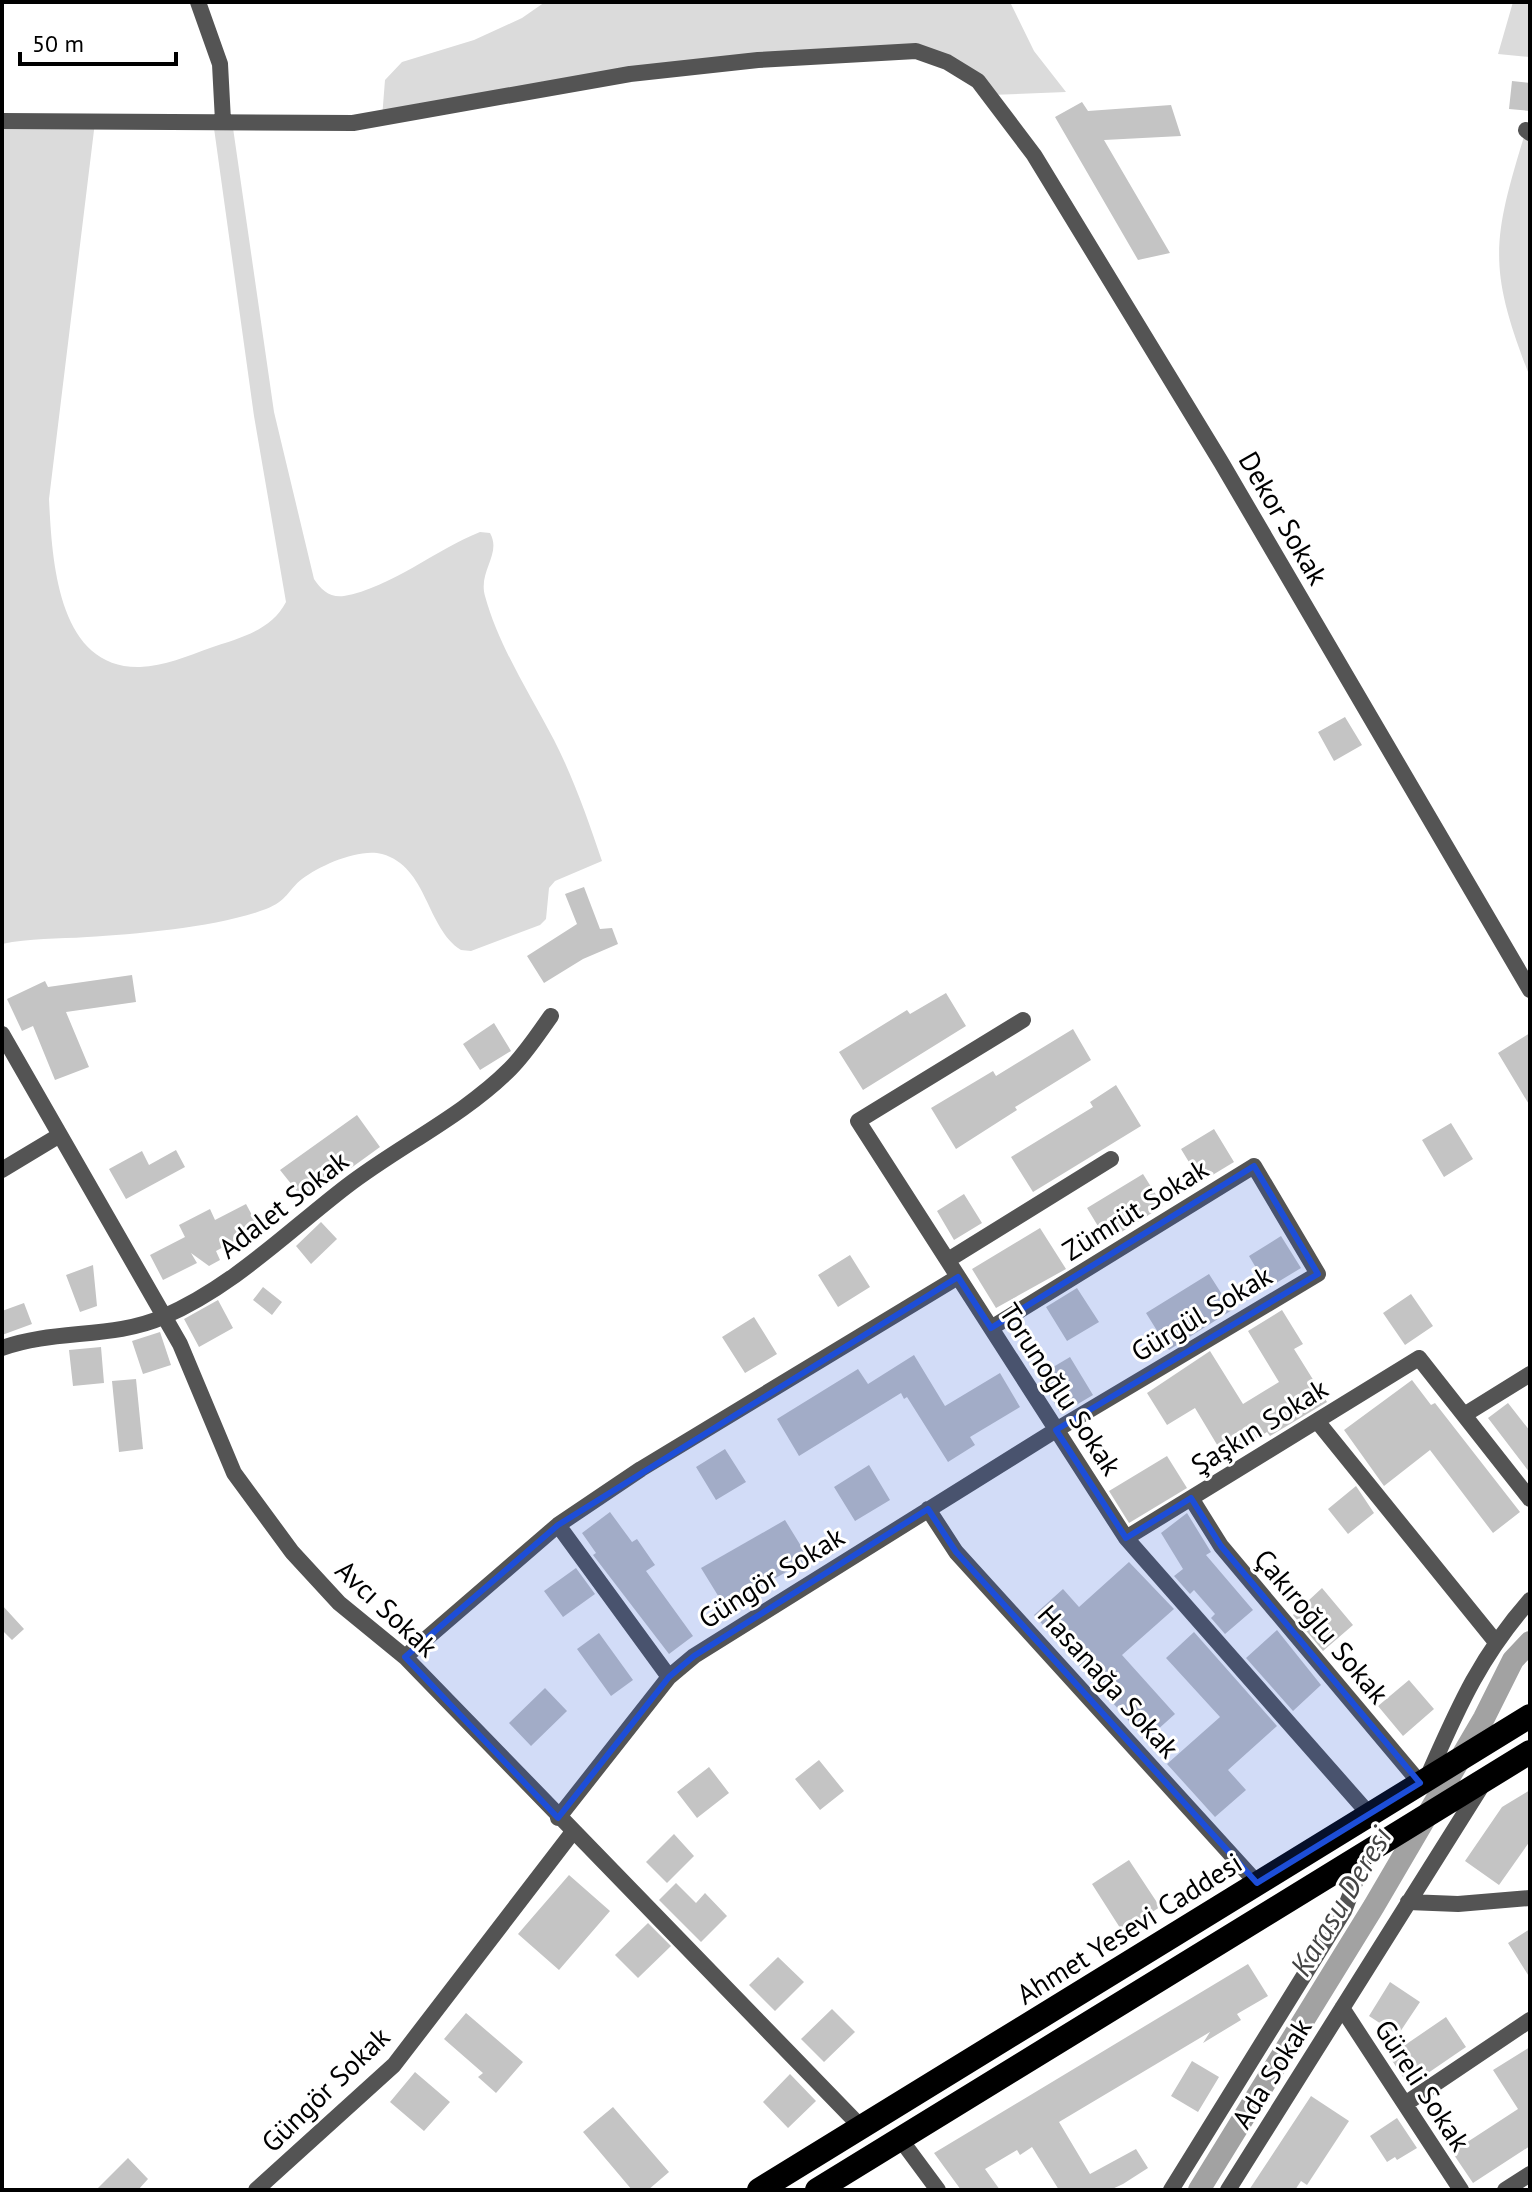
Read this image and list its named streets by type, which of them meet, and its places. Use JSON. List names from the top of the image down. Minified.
{"streets":{"highway":["Ahmet Yesevi Caddesi"],"street":["Dekor Sokak","Adalet Sokak","Zümrüt Sokak","Gürgül Sokak","Torunoğlu Sokak","Şaşkın Sokak","Güngör Sokak","Avcı Sokak","Çakıroğlu Sokak","Hasanağa Sokak","Ada Sokak","Güreli Sokak"]},"crossings":[["Adalet Sokak","Avcı Sokak"],["Zümrüt Sokak","Gürgül Sokak"],["Zümrüt Sokak","Torunoğlu Sokak"],["Gürgül Sokak","Torunoğlu Sokak"],["Gürgül Sokak","Güngör Sokak"],["Torunoğlu Sokak","Şaşkın Sokak"],["Torunoğlu Sokak","Güngör Sokak"],["Torunoğlu Sokak","Ahmet Yesevi Caddesi"],["Şaşkın Sokak","Çakıroğlu Sokak"],["Güngör Sokak","Avcı Sokak"],["Güngör Sokak","Hasanağa Sokak"],["Avcı Sokak","Ahmet Yesevi Caddesi"],["Çakıroğlu Sokak","Ahmet Yesevi Caddesi"],["Hasanağa Sokak","Ahmet Yesevi Caddesi"],["Ada Sokak","Güreli Sokak"]],"water":["Karasu Deresi"],"scale_bar":"50 m"}
